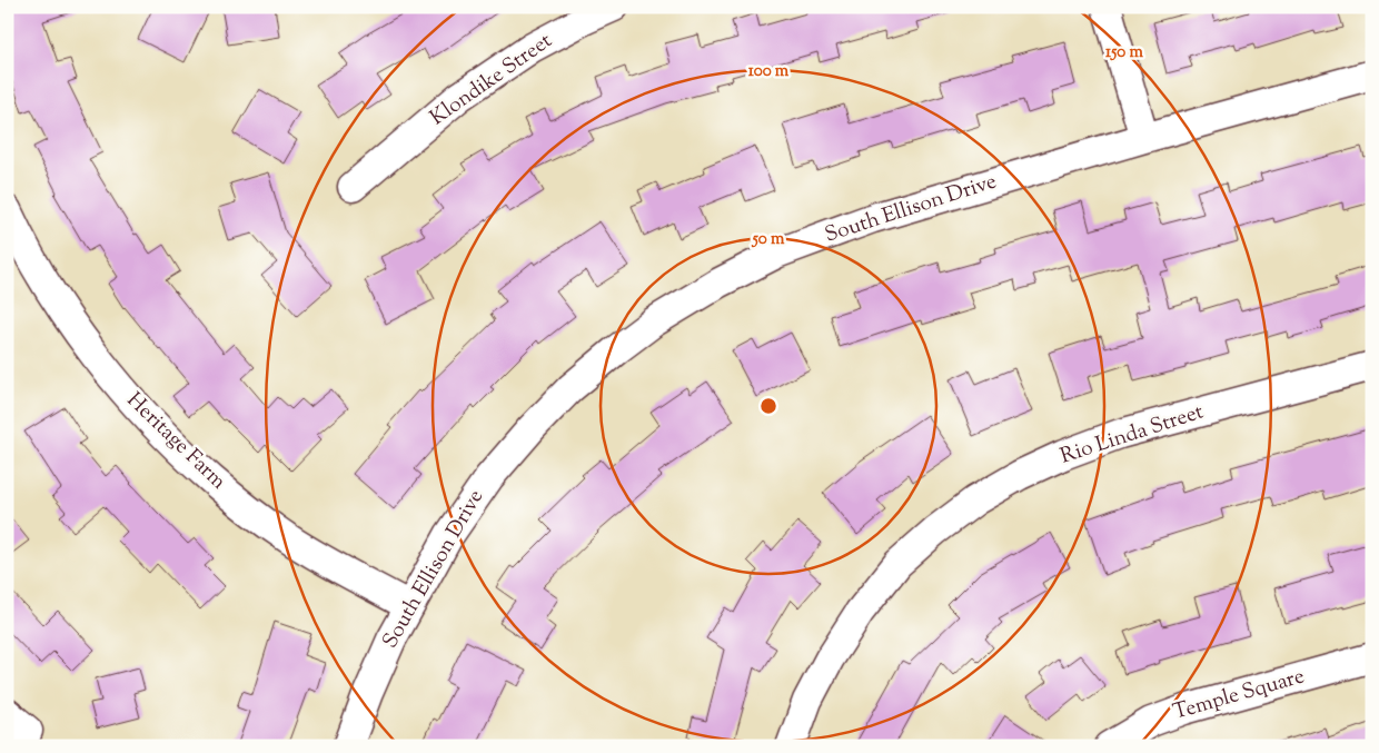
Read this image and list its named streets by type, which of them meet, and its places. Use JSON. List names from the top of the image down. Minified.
{"streets":{"street":["Klondike Street","South Ellison Drive","Rio Linda Street","Heritage Farm","Temple Square"]},"crossings":[["South Ellison Drive","Heritage Farm"]],"rings":["150 m","100 m","50 m"]}
